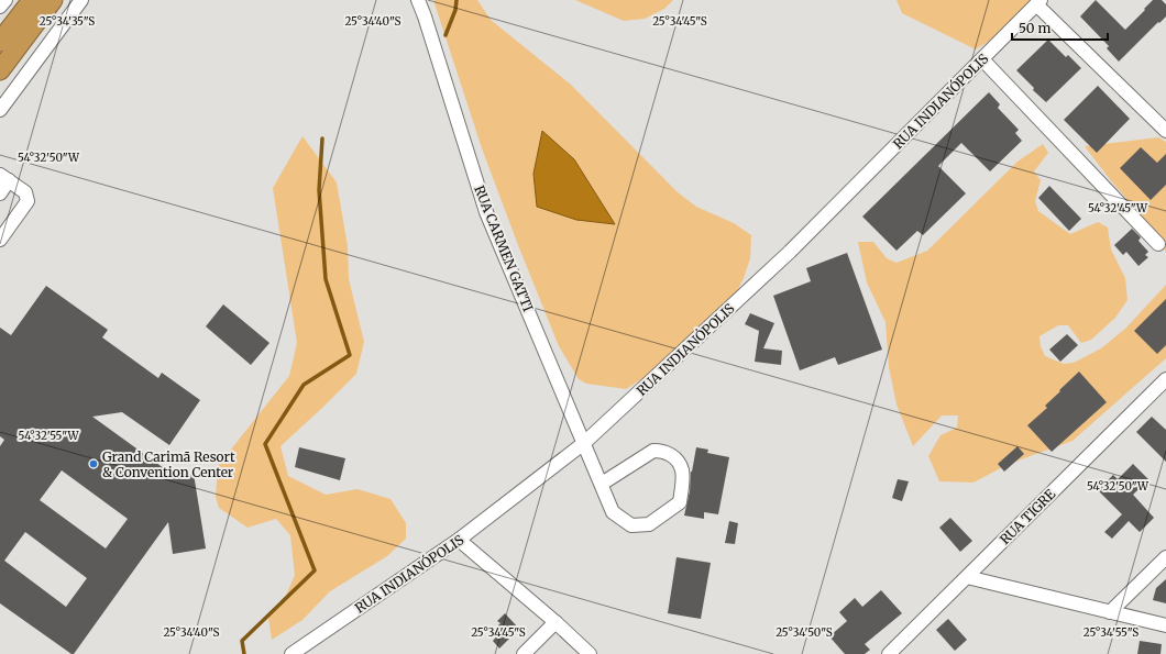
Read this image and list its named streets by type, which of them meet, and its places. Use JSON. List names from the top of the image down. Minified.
{"streets":{"street":["RUA INDIANÓPOLIS","RUA CARMEN GATTI","RUA TIGRE"]},"crossings":[["RUA INDIANÓPOLIS","RUA CARMEN GATTI"]],"places":["Grand Carimã Resort & Convention Center"],"scale_bar":"50 m","coordinates":["25°34'35\"S","25°34'40\"S","25°34'45\"S","54°32'50\"W","54°32'45\"W","54°32'55\"W","25°34'50\"S","25°34'55\"S"]}
